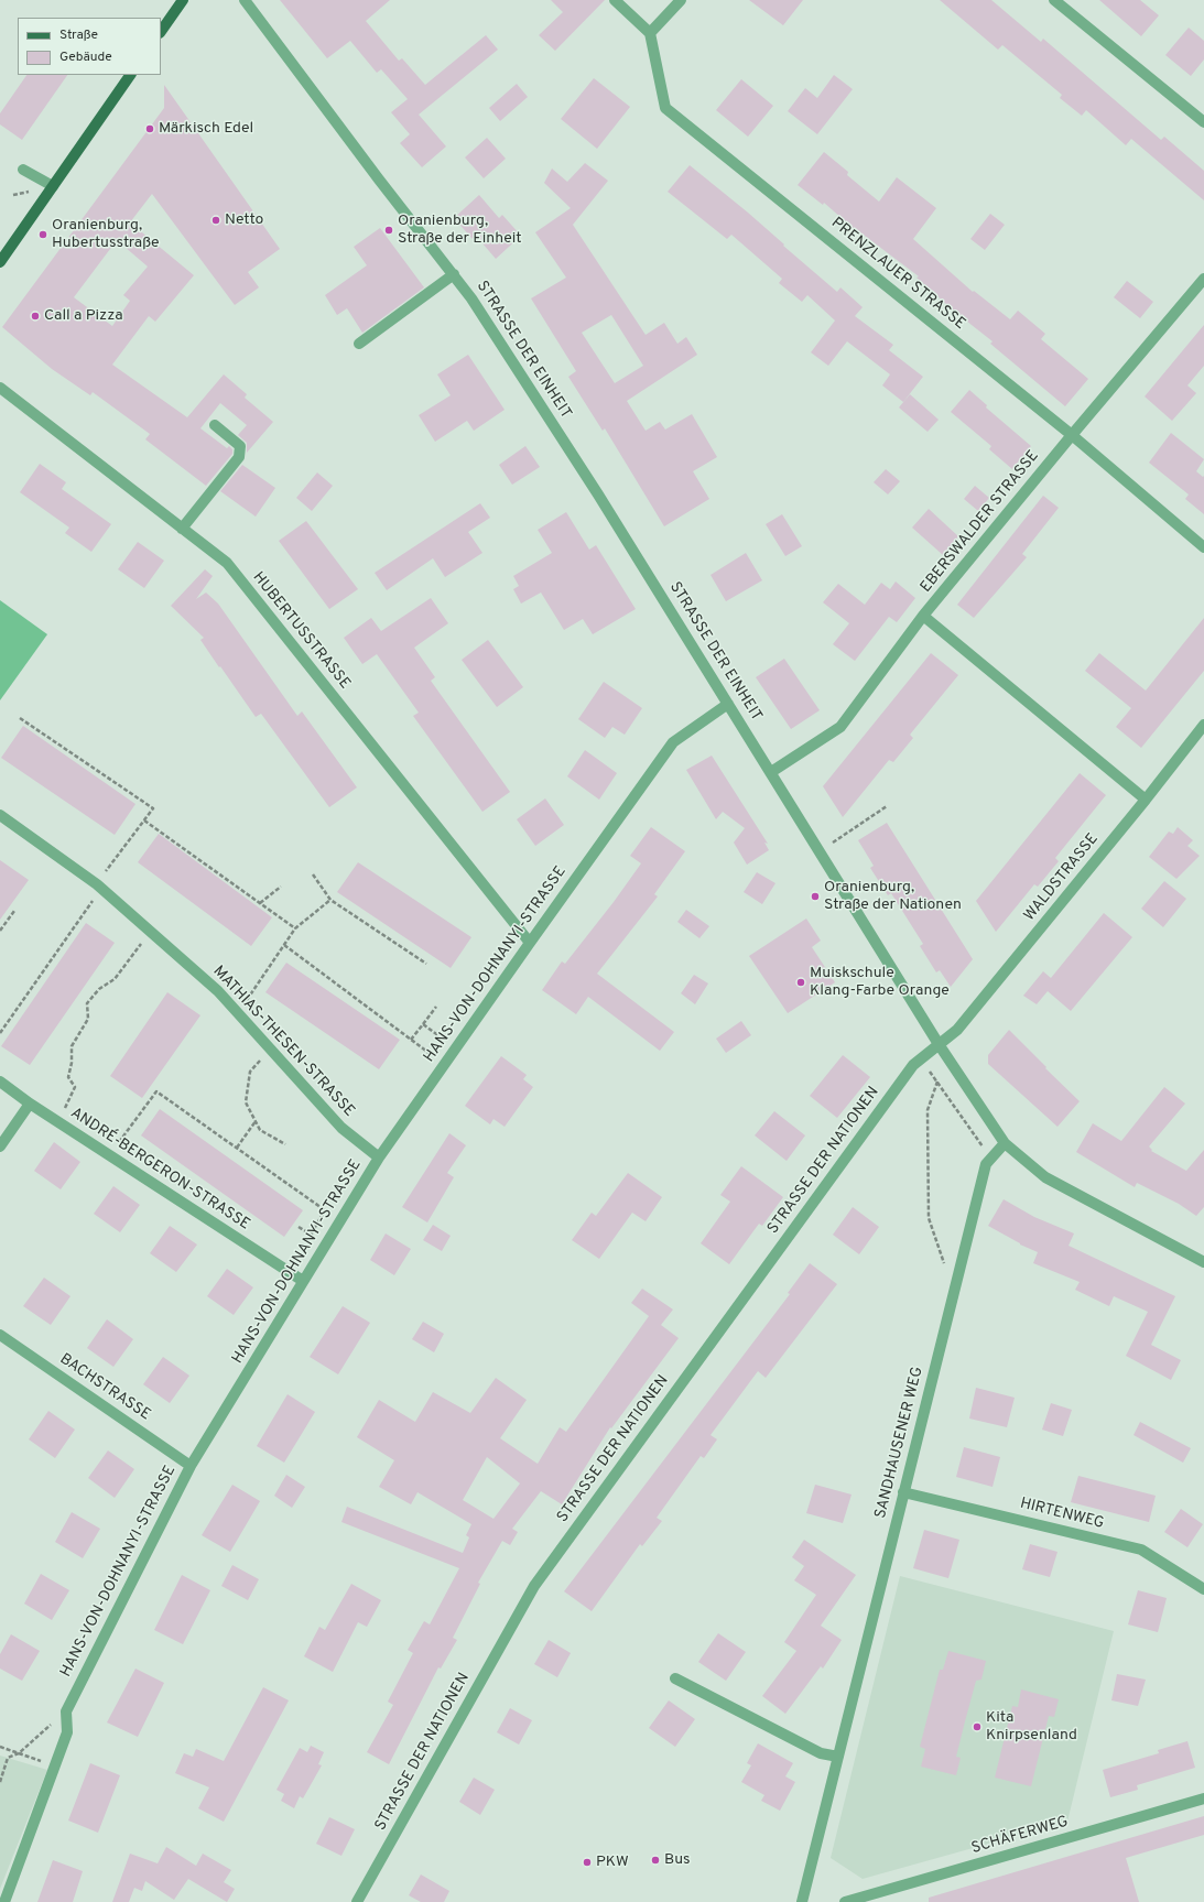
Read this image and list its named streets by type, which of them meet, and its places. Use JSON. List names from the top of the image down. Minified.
{"streets":{"street":["PRENZLAUER STRASSE","STRASSE DER EINHEIT","EBERSWALDER STRASSE","HUBERTUSSTRASSE","WALDSTRASSE","HANS-VON-DOHNANYI-STRASSE","MATHIAS-THESEN-STRASSE","STRASSE DER NATIONEN","ANDRÉ-BERGERON-STRASSE","BACHSTRASSE","SANDHAUSENER WEG","HIRTENWEG","SCHÄFERWEG"]},"crossings":[["PRENZLAUER STRASSE","EBERSWALDER STRASSE"],["STRASSE DER EINHEIT","EBERSWALDER STRASSE"],["STRASSE DER EINHEIT","WALDSTRASSE"],["STRASSE DER EINHEIT","HANS-VON-DOHNANYI-STRASSE"],["STRASSE DER EINHEIT","STRASSE DER NATIONEN"],["STRASSE DER EINHEIT","SANDHAUSENER WEG"],["HUBERTUSSTRASSE","HANS-VON-DOHNANYI-STRASSE"],["WALDSTRASSE","STRASSE DER NATIONEN"],["HANS-VON-DOHNANYI-STRASSE","MATHIAS-THESEN-STRASSE"],["HANS-VON-DOHNANYI-STRASSE","ANDRÉ-BERGERON-STRASSE"],["HANS-VON-DOHNANYI-STRASSE","BACHSTRASSE"],["SANDHAUSENER WEG","HIRTENWEG"]],"places":["Märkisch Edel","Netto","Oranienburg, Straße der Einheit","Oranienburg, Hubertusstraße","Call a Pizza","Oranienburg, Straße der Nationen","Muiskschule Klang-Farbe Orange","Kita Knirpsenland","Bus","PKW"],"legend":["Straße","Gebäude"]}
